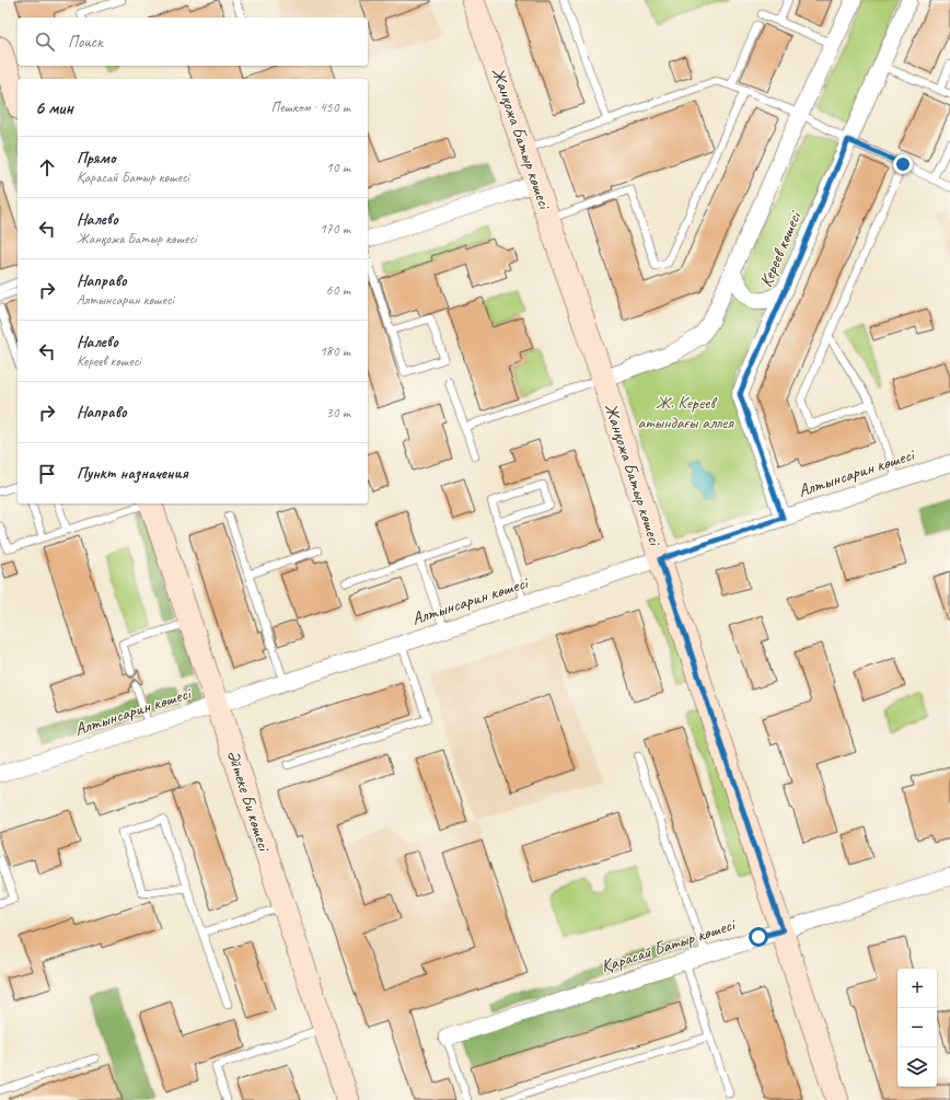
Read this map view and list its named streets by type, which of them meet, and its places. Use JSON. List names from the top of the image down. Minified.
{"streets":{"street":["Жанқожа Батыр көшесі","Кереев көшесі","Алтынсарин көшесі","Әйтеке Би көшесі","Қарасай Батыр көшесі"]},"crossings":[["Жанқожа Батыр көшесі","Кереев көшесі"],["Жанқожа Батыр көшесі","Алтынсарин көшесі"],["Жанқожа Батыр көшесі","Қарасай Батыр көшесі"],["Кереев көшесі","Алтынсарин көшесі"],["Алтынсарин көшесі","Әйтеке Би көшесі"]],"parks":["Ж. Кереев атындағы аллея"],"page":{"search":"Поиск","heading":["6 мин","Пешком · 450 m"],"list":[["Прямо","Қарасай Батыр көшесі","10 m"],["Налево","Жанқожа Батыр көшесі","170 m"],["Направо","Алтынсарин көшесі","60 m"],["Налево","Кереев көшесі","180 m"],["Направо","30 m"],"Пункт назначения"],"map_buttons":["+","−"]}}
